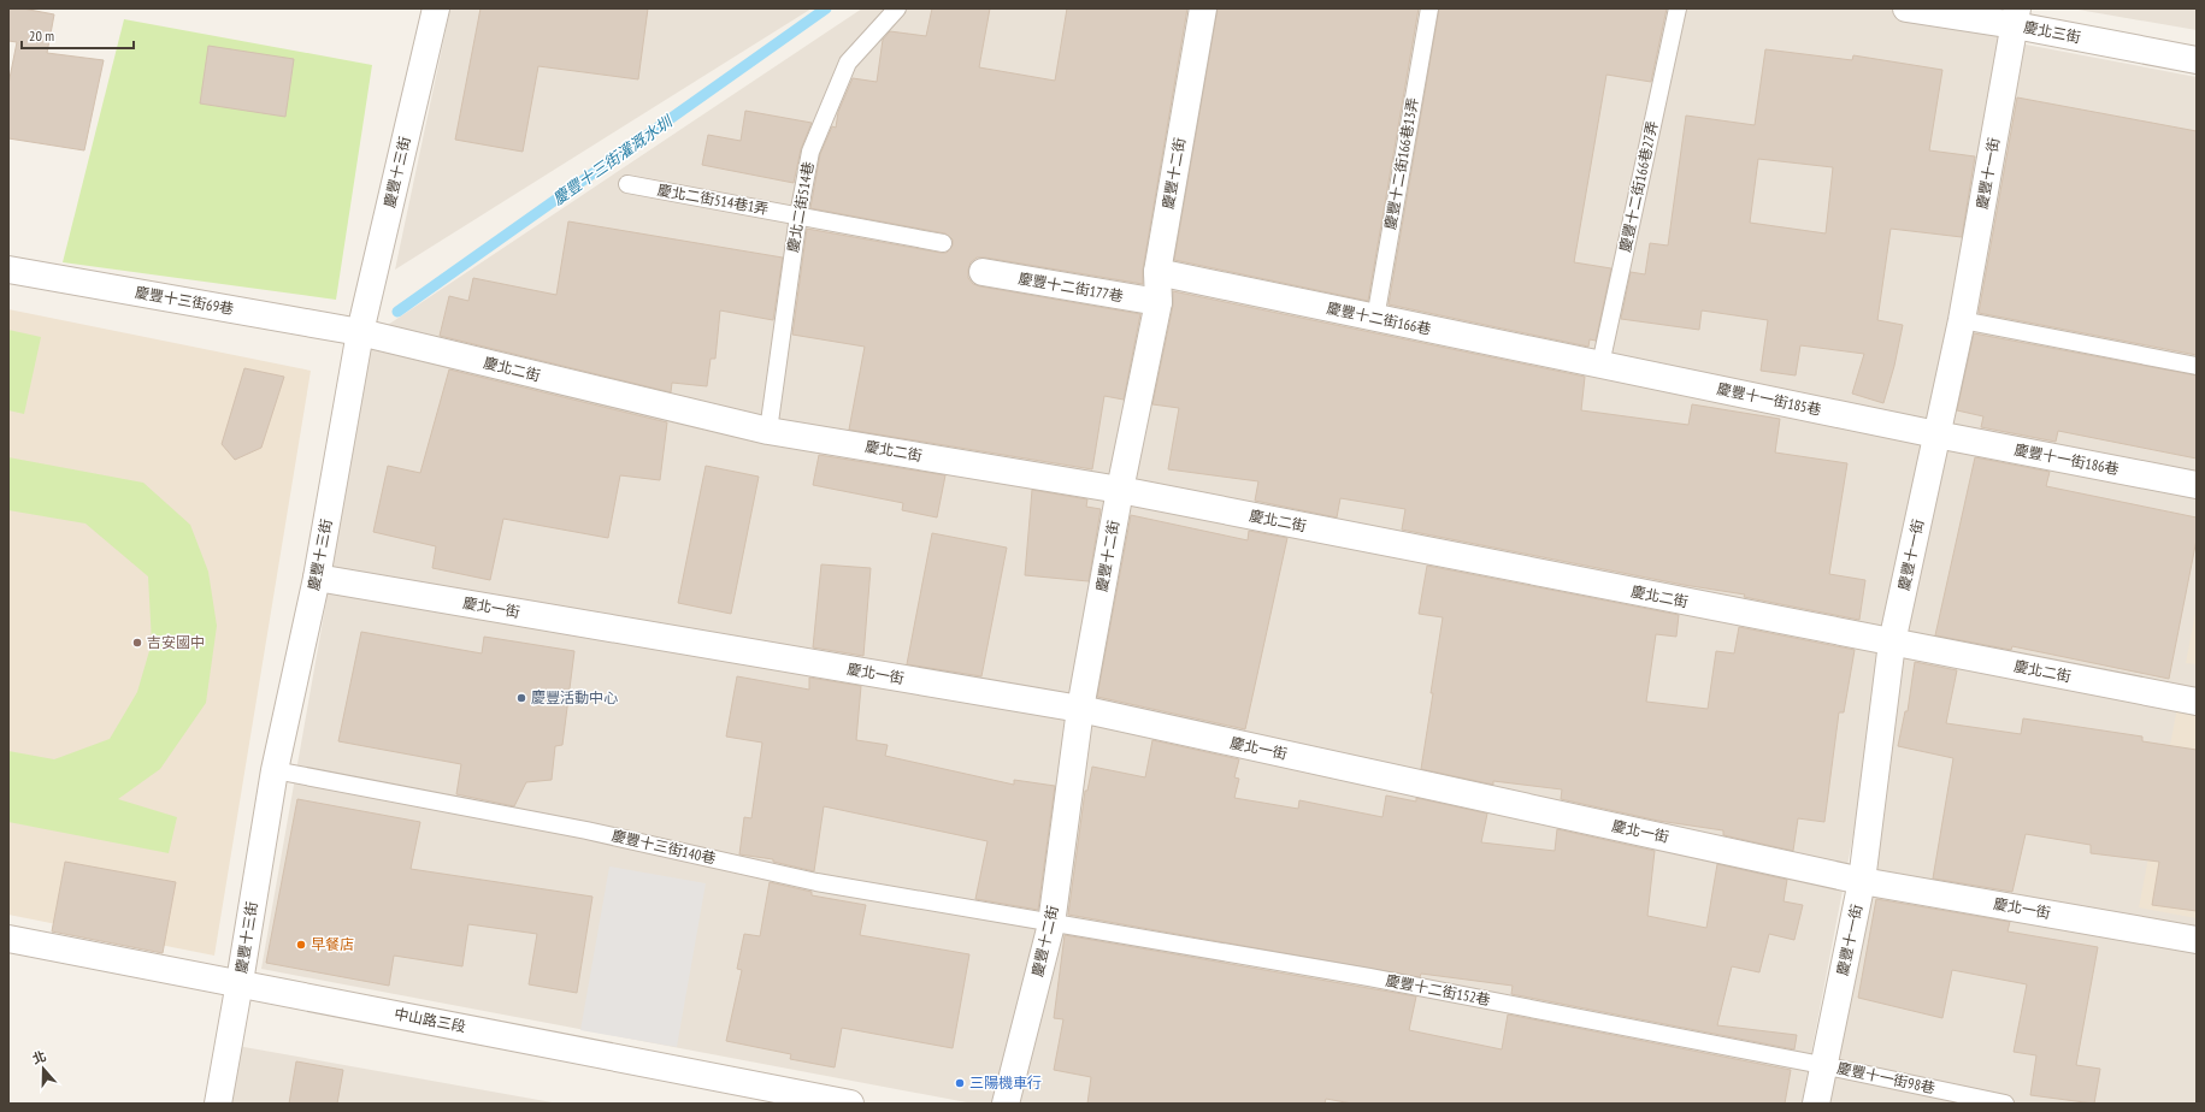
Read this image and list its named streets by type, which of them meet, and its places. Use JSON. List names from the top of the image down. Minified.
{"streets":{"street":["慶北三街","慶豐十三街","慶豐十二街","慶豐十一街","慶豐十二街177巷","慶豐十三街69巷","慶豐十二街166巷","慶北二街","慶豐十一街185巷","慶豐十一街186巷","慶北一街","中山路三段"],"lane":["慶豐十二街166巷13弄","慶豐十二街166巷27弄","慶北二街514巷1弄","慶北二街514巷","慶豐十三街140巷","慶豐十二街152巷","慶豐十一街98巷"]},"crossings":[["慶北三街","慶豐十一街"],["慶豐十二街166巷13弄","慶豐十二街166巷"],["慶豐十三街","慶豐十三街69巷"],["慶豐十三街","慶北二街"],["慶豐十三街","慶北一街"],["慶豐十三街","慶豐十三街140巷"],["慶豐十三街","中山路三段"],["慶豐十二街","慶豐十二街177巷"],["慶豐十二街","慶豐十二街166巷"],["慶豐十二街","慶北二街"],["慶豐十二街","慶北一街"],["慶豐十二街","慶豐十三街140巷"],["慶豐十二街","慶豐十二街152巷"],["慶豐十一街","慶北二街"],["慶豐十一街","慶豐十一街185巷"],["慶豐十一街","慶豐十一街186巷"],["慶豐十一街","慶北一街"],["慶豐十一街","慶豐十二街152巷"],["慶豐十一街","慶豐十一街98巷"],["慶豐十二街166巷27弄","慶豐十二街166巷"],["慶豐十二街166巷27弄","慶豐十一街185巷"],["慶北二街514巷1弄","慶北二街514巷"],["慶北二街514巷","慶北二街"],["慶豐十三街69巷","慶北二街"],["慶豐十二街166巷","慶豐十一街185巷"],["慶豐十一街185巷","慶豐十一街186巷"],["慶豐十三街140巷","慶豐十二街152巷"],["慶豐十二街152巷","慶豐十一街98巷"]],"water":["慶豐十三街灌溉水圳"],"places":["吉安國中","慶豐活動中心","早餐店","三陽機車行"],"scale_bar":"20 m","north":"top"}
